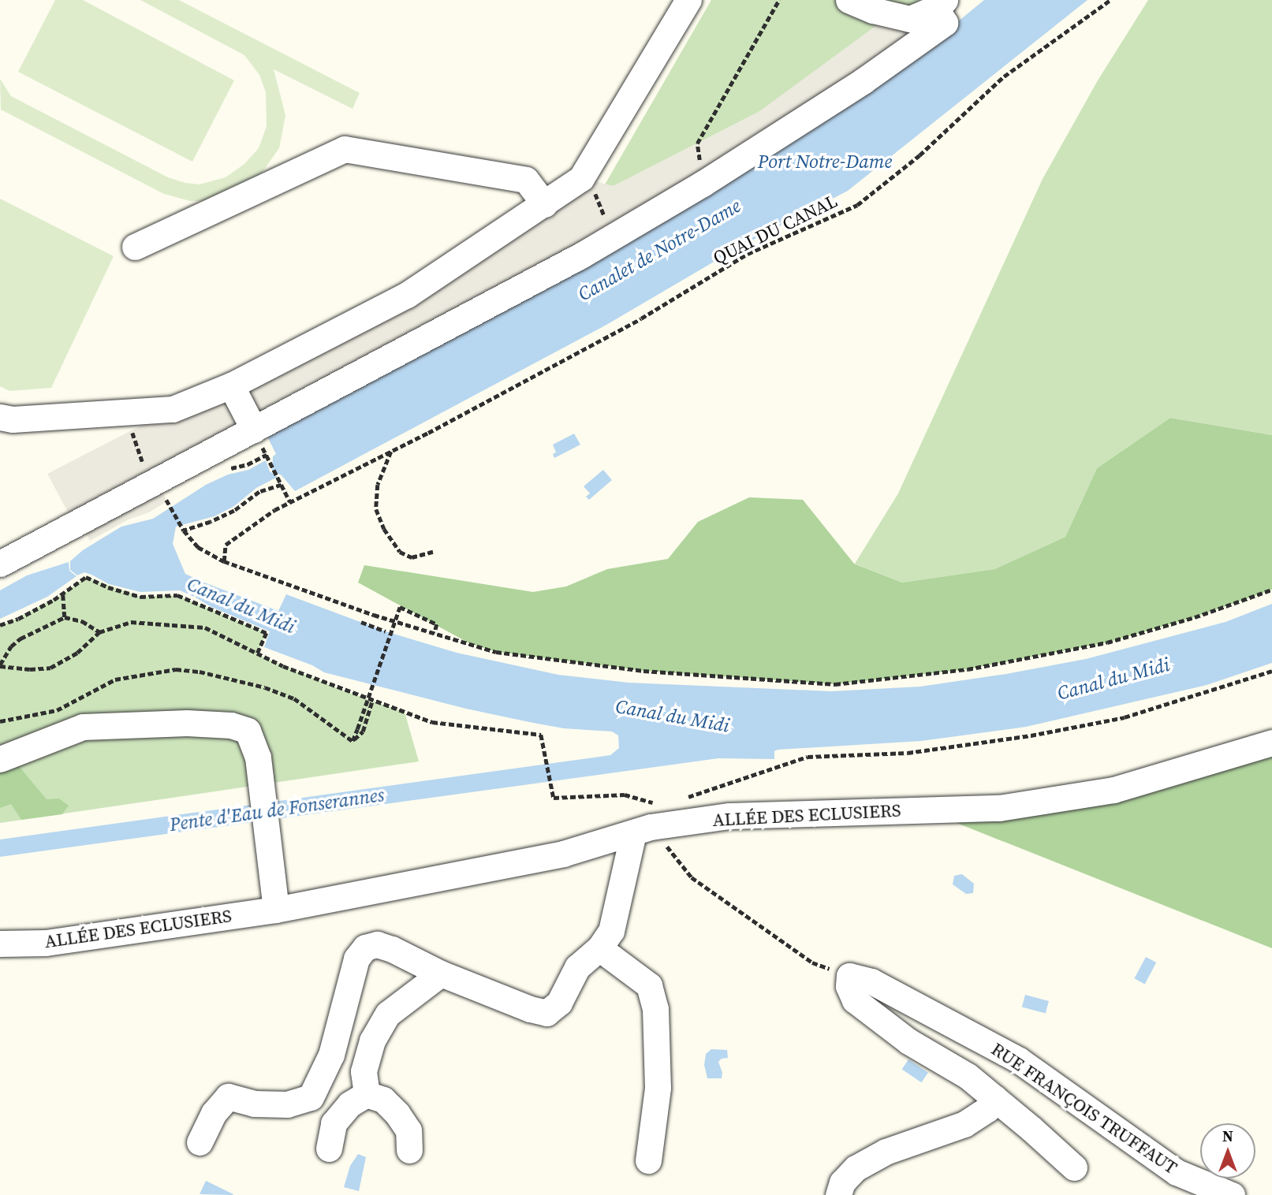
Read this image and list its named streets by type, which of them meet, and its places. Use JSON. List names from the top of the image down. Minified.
{"streets":{"street":["ALLÉE DES ECLUSIERS","RUE FRANÇOIS TRUFFAUT"],"path":["QUAI DU CANAL"]},"water":["Port Notre-Dame","Canalet de Notre-Dame","Canal du Midi","Pente d'Eau de Fonserannes"],"north":"top"}
